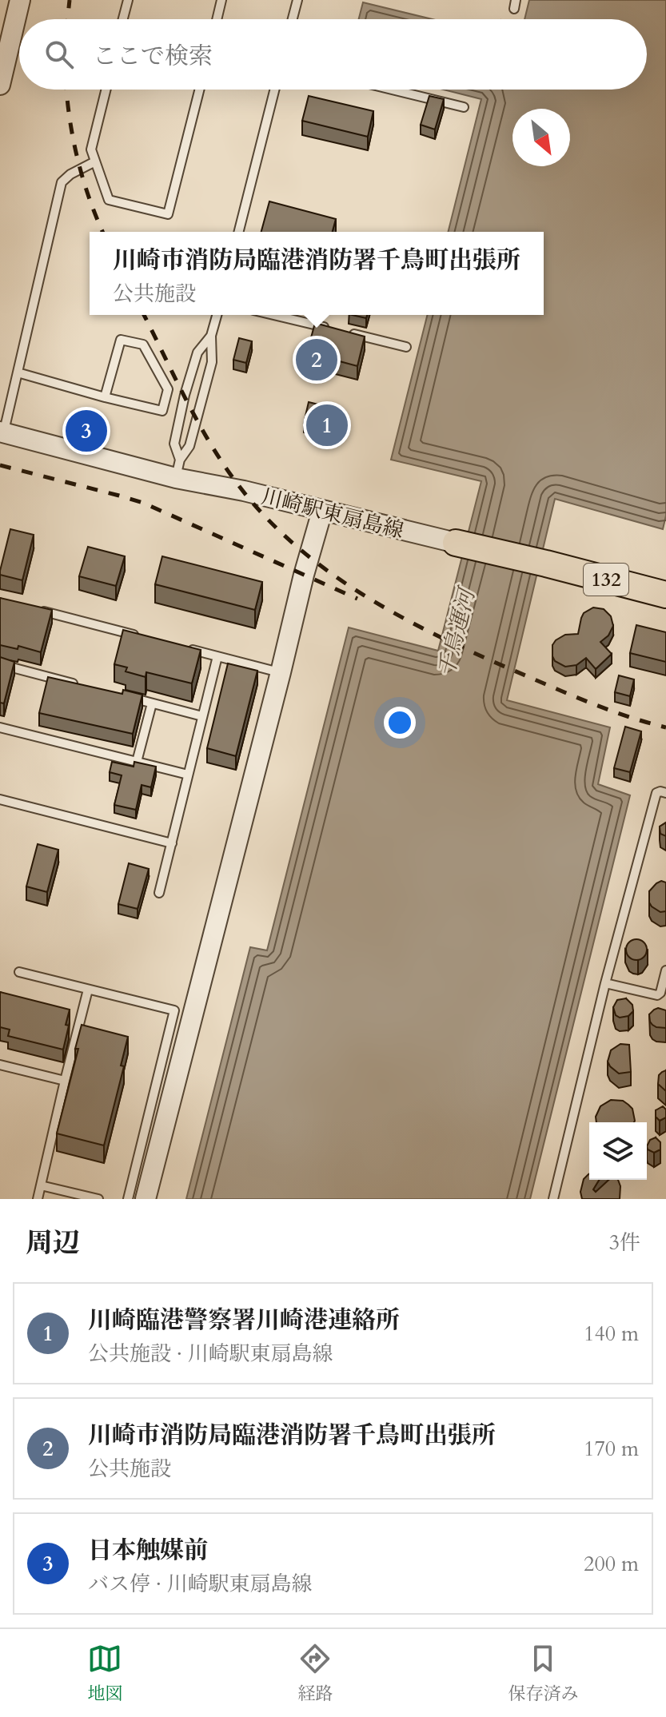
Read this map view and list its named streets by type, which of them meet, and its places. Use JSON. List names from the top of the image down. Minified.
{"streets":{"highway":["川崎駅東扇島線","132"]},"water":["千鳥運河"],"north":"bottom right","page":{"search":"ここで検索","popup":["川崎市消防局臨港消防署千鳥町出張所","公共施設"],"pins":["2","1","3"],"heading":["周辺","3件"],"list":[{"mark":"1","name":"川崎臨港警察署川崎港連絡所","note":"公共施設 · 川崎駅東扇島線","value":"140 m"},{"mark":"2","name":"川崎市消防局臨港消防署千鳥町出張所","note":"公共施設","value":"170 m"},{"mark":"3","name":"日本触媒前","note":"バス停 · 川崎駅東扇島線","value":"200 m"}],"nav":["地図","経路","保存済み"]}}
